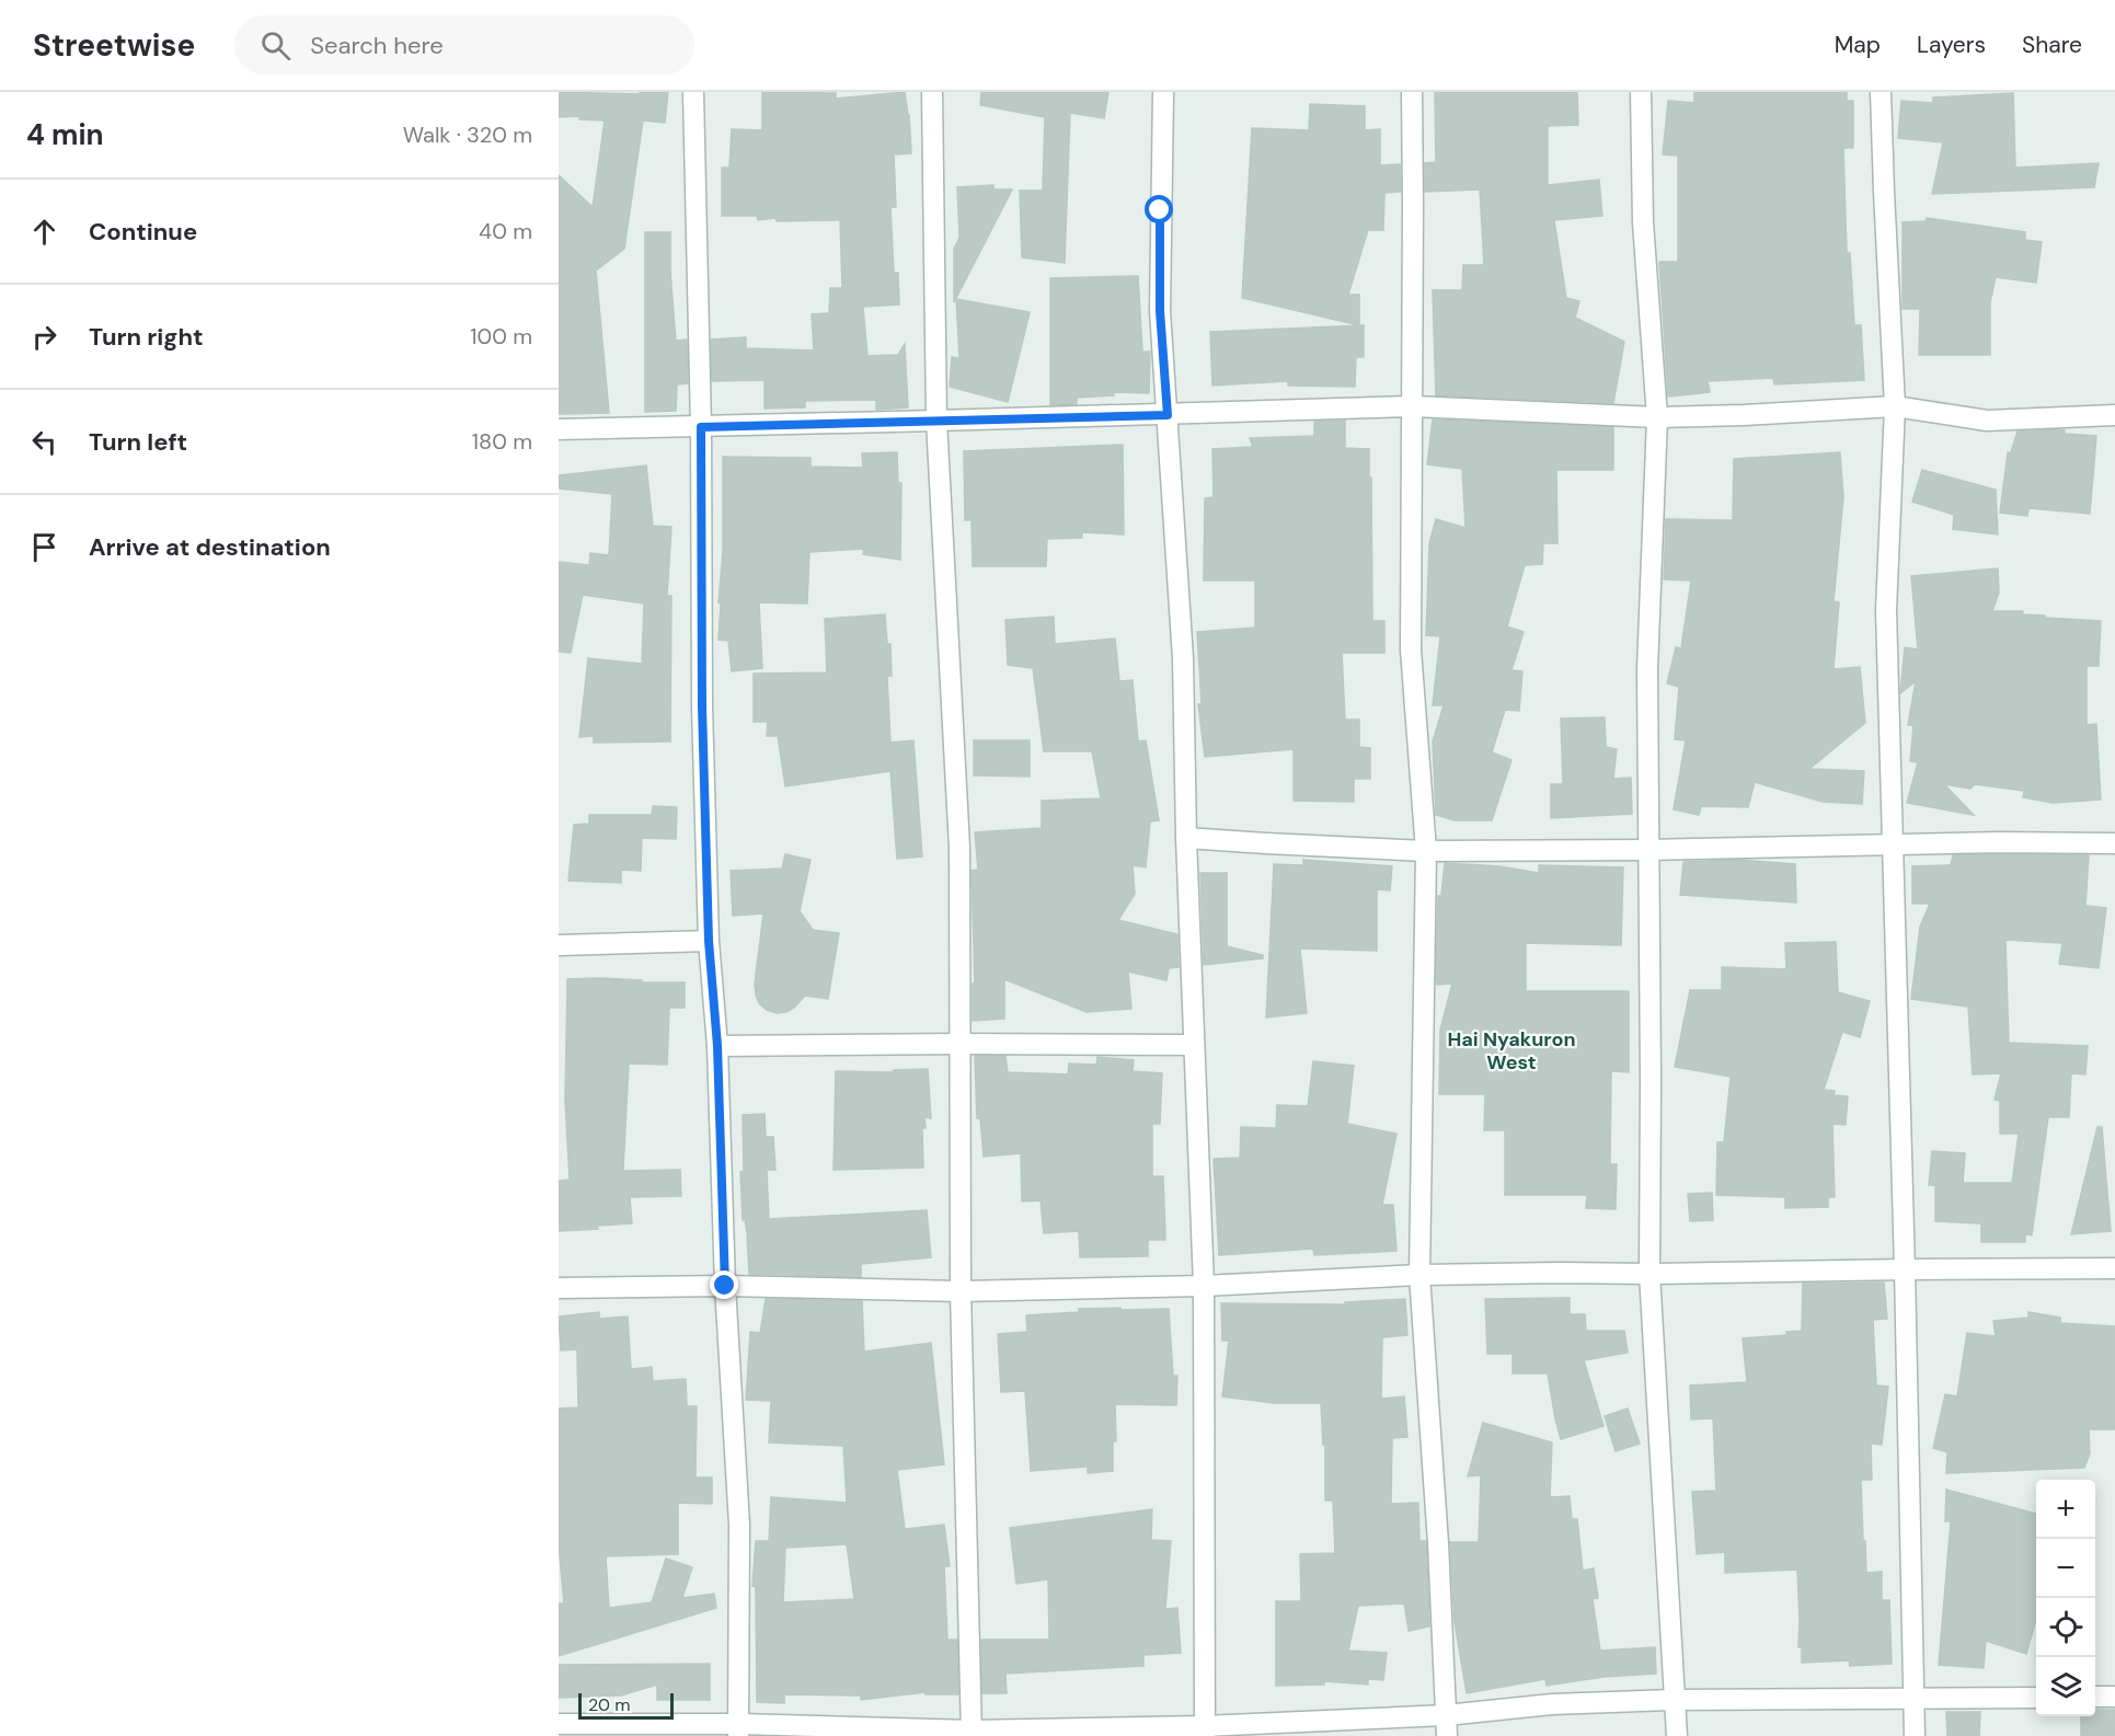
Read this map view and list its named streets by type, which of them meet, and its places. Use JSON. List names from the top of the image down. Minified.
{"districts":["Hai Nyakuron West"],"scale_bar":"20 m","page":{"header":"Streetwise","search":"Search here","nav":["Map","Layers","Share"],"heading":["4 min","Walk · 320 m"],"list":[["Continue","40 m"],["Turn right","100 m"],["Turn left","180 m"],"Arrive at destination"],"map_buttons":["+","−"],"scale":"20 m"}}
